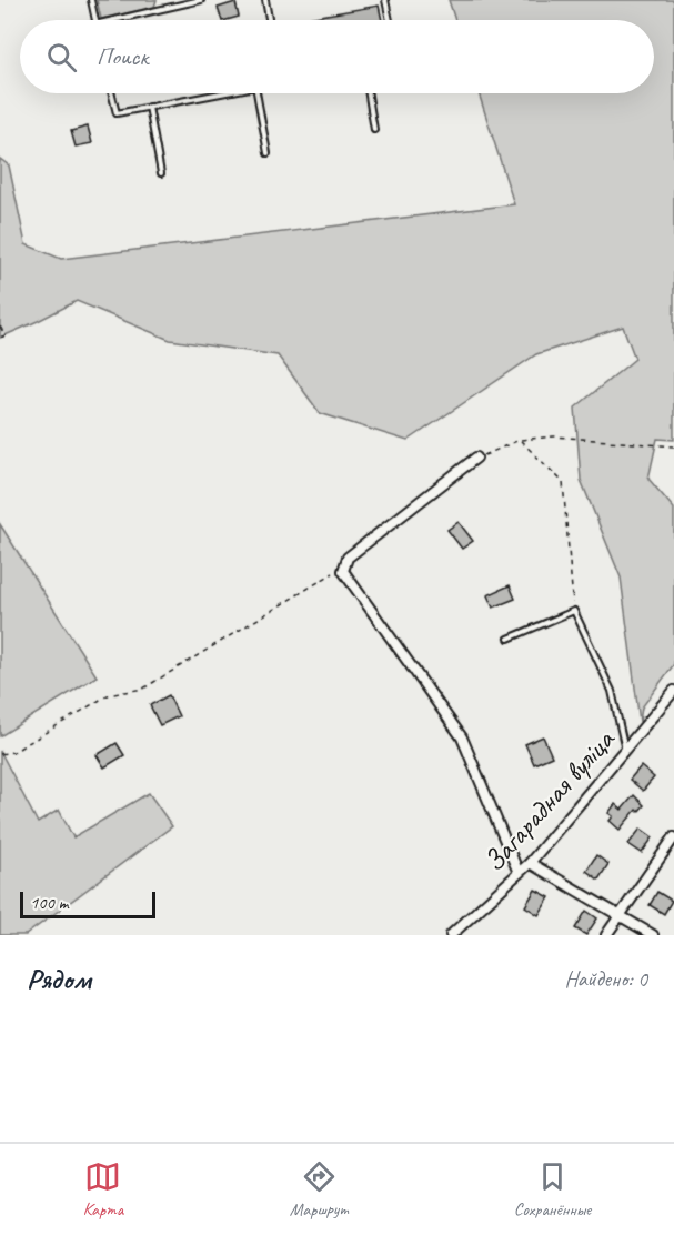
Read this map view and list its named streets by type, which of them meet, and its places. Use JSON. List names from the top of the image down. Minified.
{"streets":{"street":["Загарадная вуліца"]},"scale_bar":"100 m","page":{"search":"Поиск","scale":"100 m","heading":["Рядом","Найдено: 0"],"nav":["Карта","Маршрут","Сохранённые"]}}
